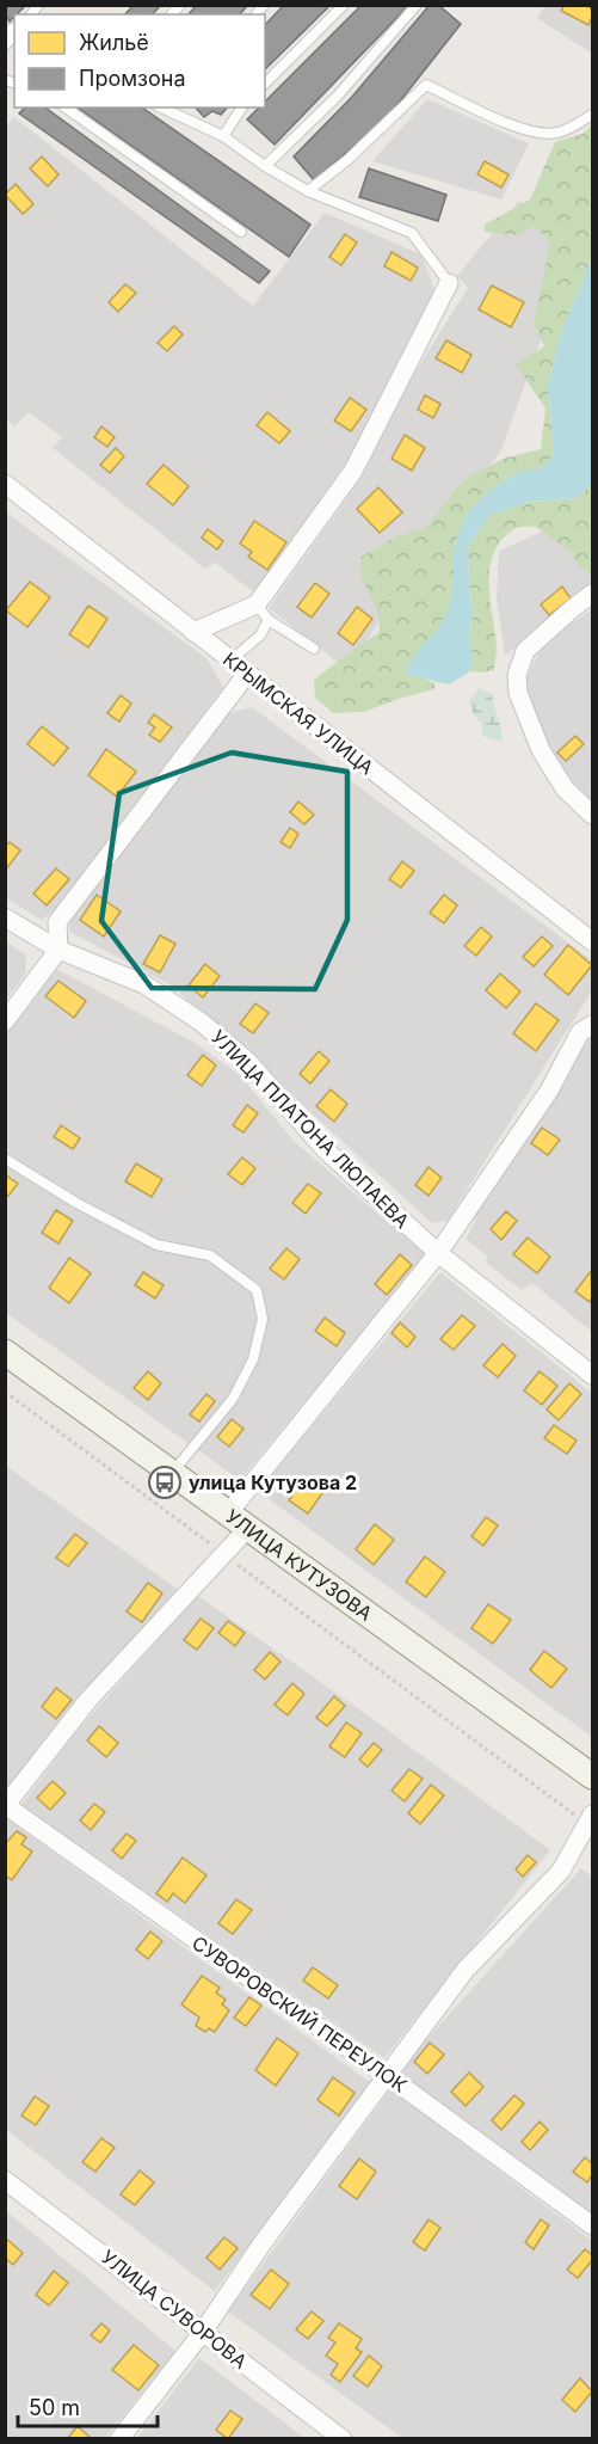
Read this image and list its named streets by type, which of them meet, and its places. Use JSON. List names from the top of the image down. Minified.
{"streets":{"street":["КРЫМСКАЯ УЛИЦА","УЛИЦА ПЛАТОНА ЛЮПАЕВА","УЛИЦА КУТУЗОВА","СУВОРОВСКИЙ ПЕРЕУЛОК","УЛИЦА СУВОРОВА"]},"places":{"bus stop":["улица Кутузова 2"]},"legend":["Жильё","Промзона"],"scale_bar":"50 m"}
